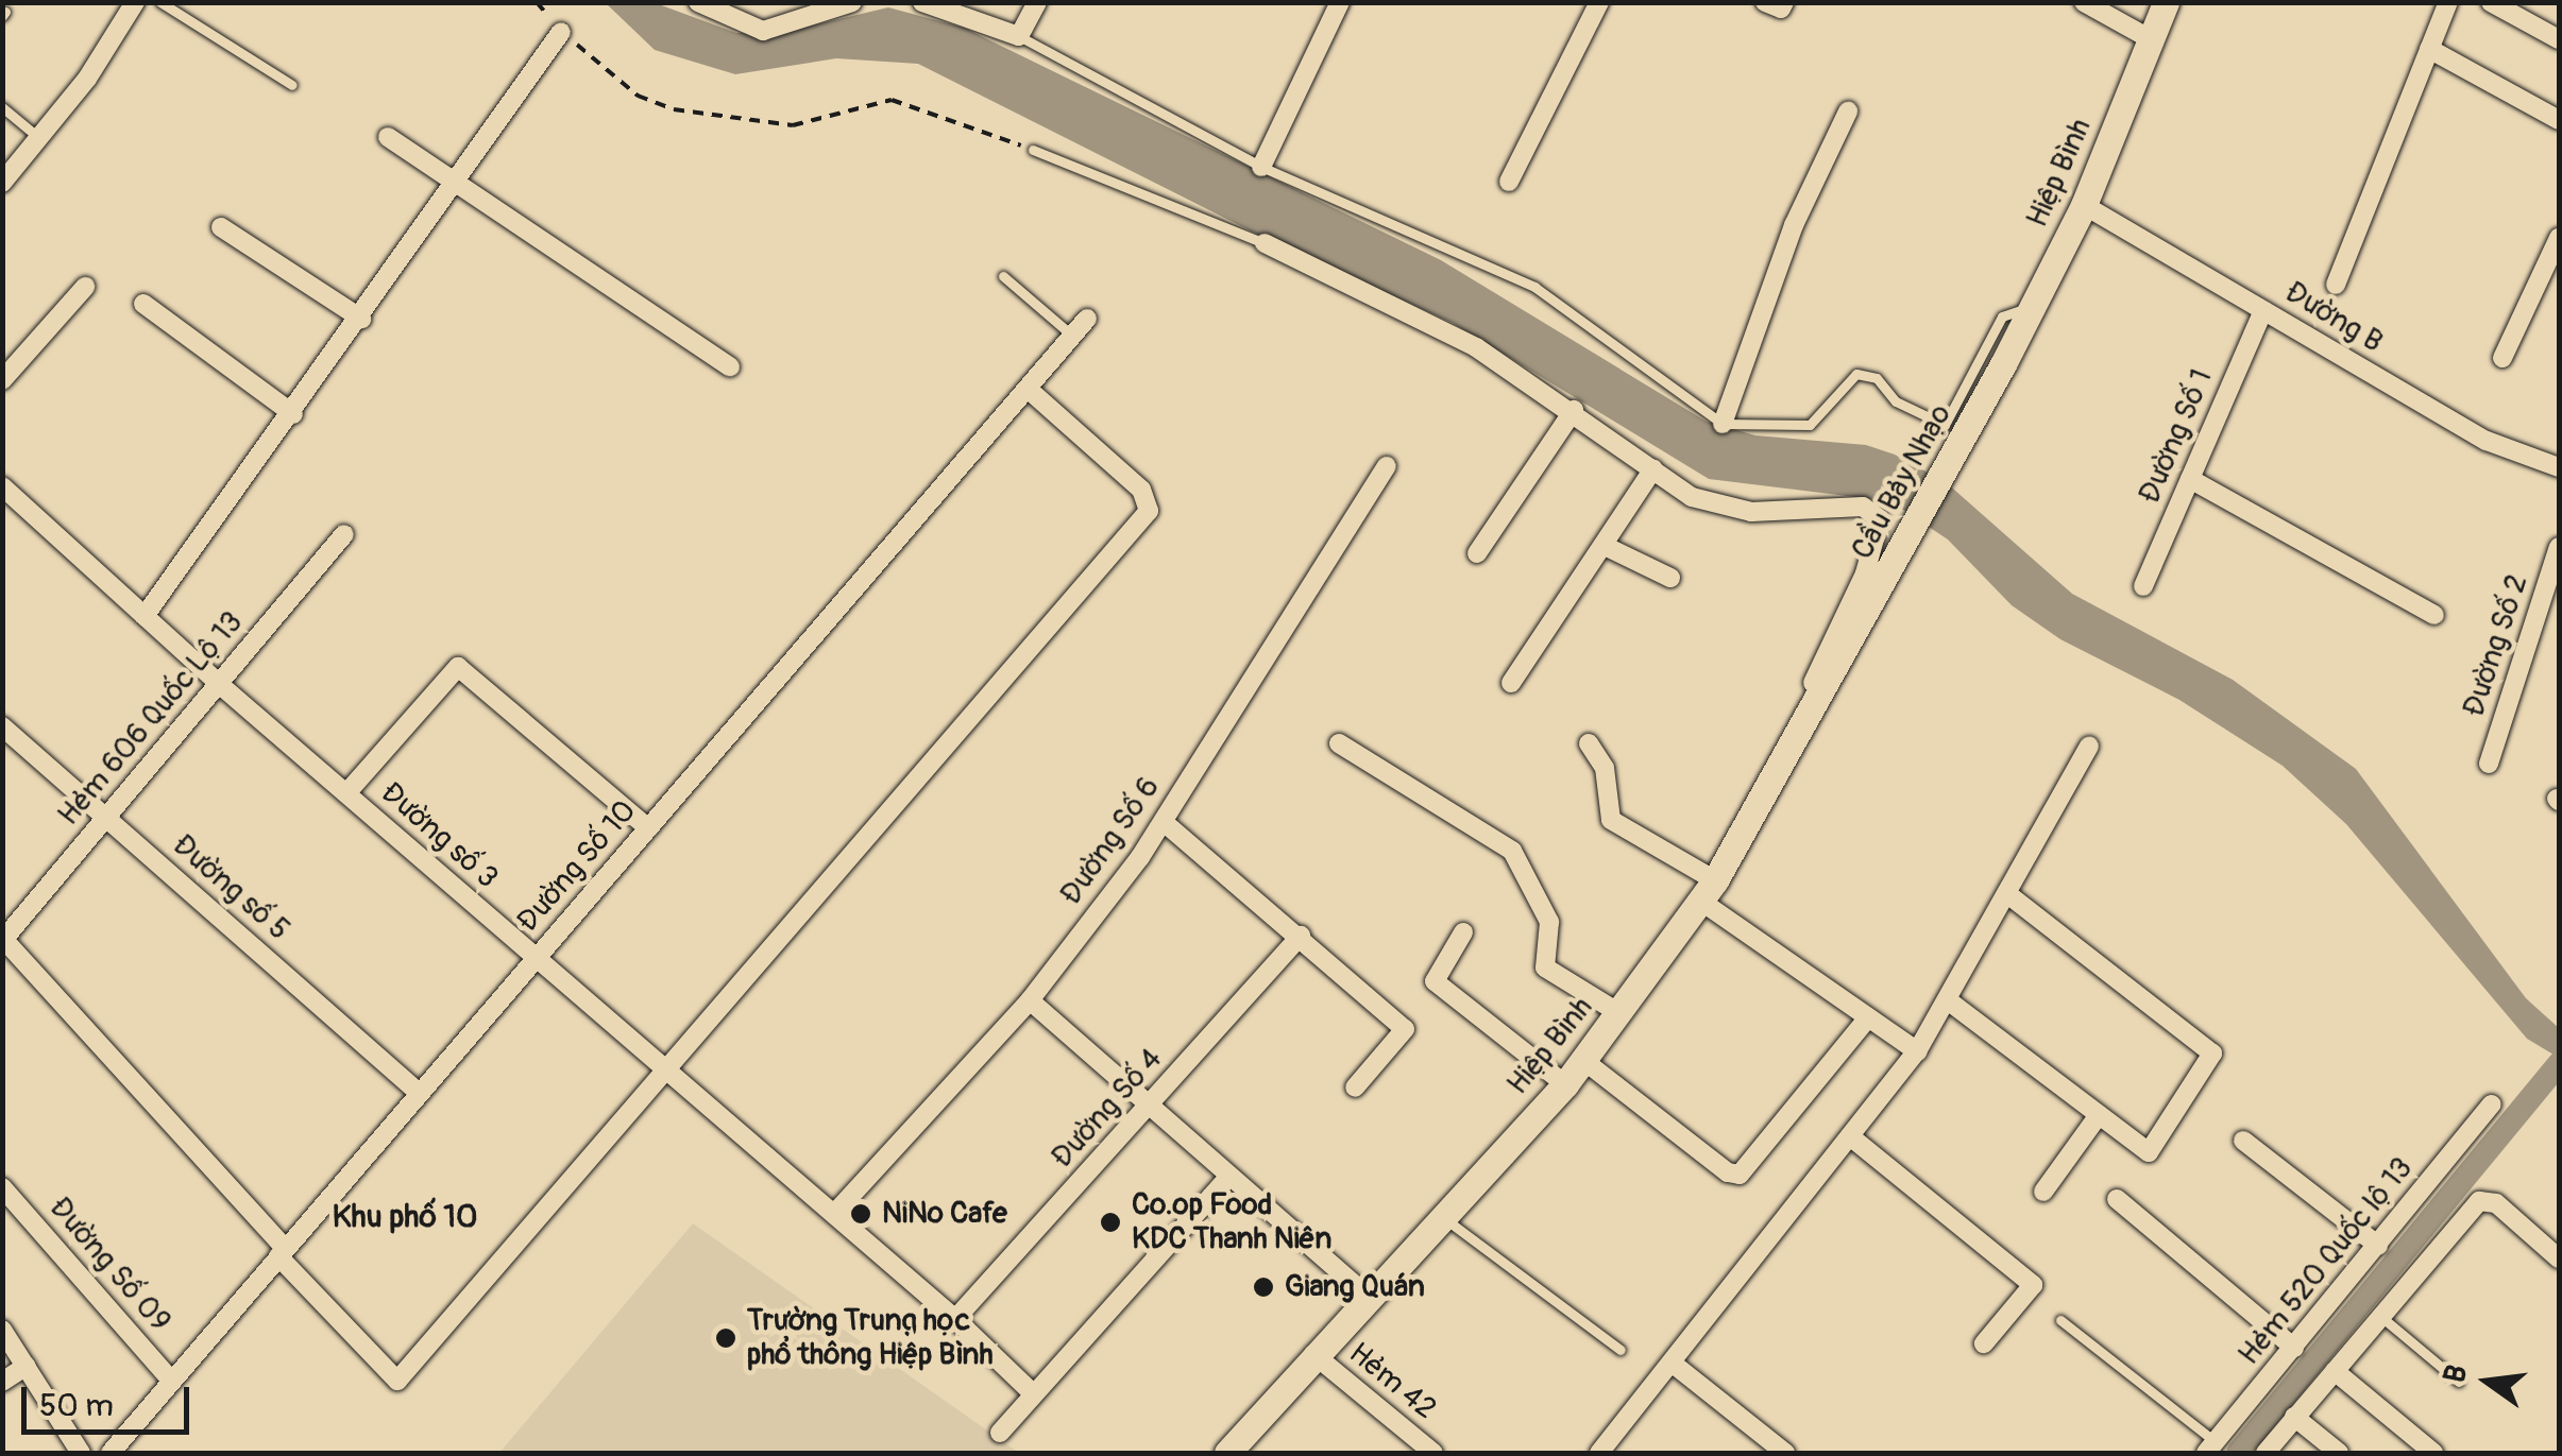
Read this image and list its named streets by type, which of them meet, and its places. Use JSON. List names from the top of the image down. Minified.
{"streets":{"main road":["Hiệp Bình","Cầu Bảy Nhạo"],"street":["Đường B","Đường Số 1","Đường Số 2","Hẻm 606 Quốc Lộ 13","Đường số 3","Đường Số 6","Đường Số 10","Đường số 5","Đường Số 4","Hẻm 520 Quốc lộ 13","Đường Số 09","Hẻm 42"]},"crossings":[["Hiệp Bình","Đường B"],["Hiệp Bình","Cầu Bảy Nhạo"],["Hiệp Bình","Hẻm 42"],["Đường B","Đường Số 1"],["Hẻm 606 Quốc Lộ 13","Đường số 3"],["Hẻm 606 Quốc Lộ 13","Đường số 5"],["Đường số 3","Đường Số 6"],["Đường số 3","Đường Số 10"],["Đường số 3","Đường Số 4"],["Đường Số 10","Đường số 5"],["Đường Số 10","Đường Số 09"]],"districts":["Khu phố 10"],"places":["NiNo Cafe","Co.op Food KDC Thanh Niên","Giang Quán","Trường Trung học phổ thông Hiệp Bình"],"scale_bar":"50 m","north":"left"}
